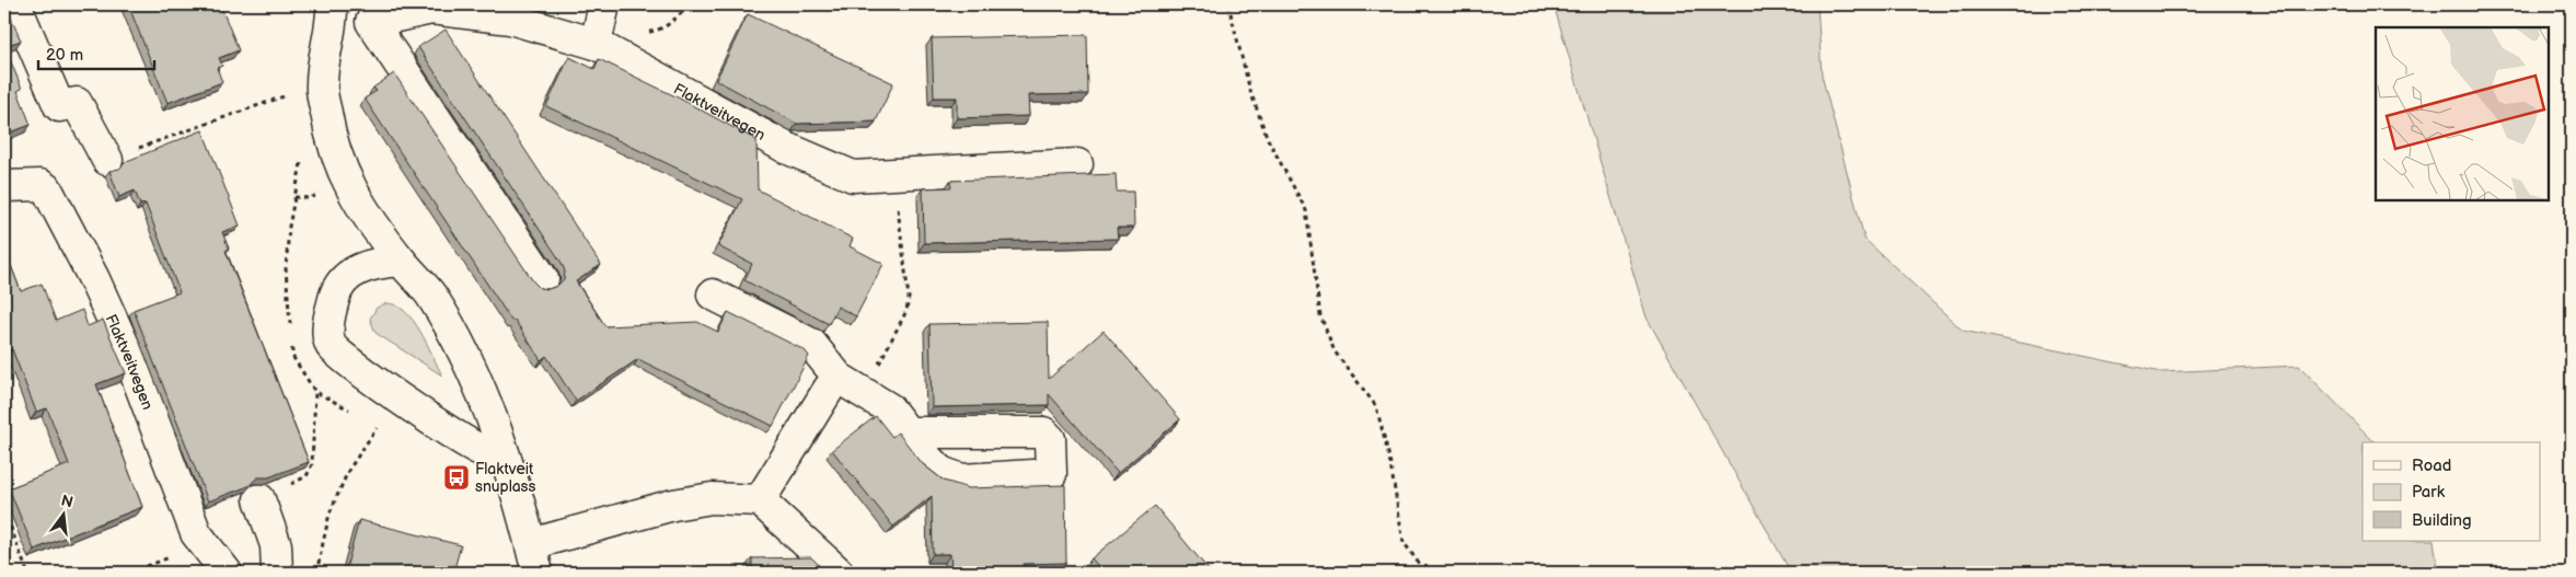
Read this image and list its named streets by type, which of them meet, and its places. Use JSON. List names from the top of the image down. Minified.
{"streets":{"street":["Flaktveitvegen"]},"places":{"bus stop":["Flaktveit snuplass"]},"legend":["Road","Park","Building"],"scale_bar":"20 m","north":"top"}
